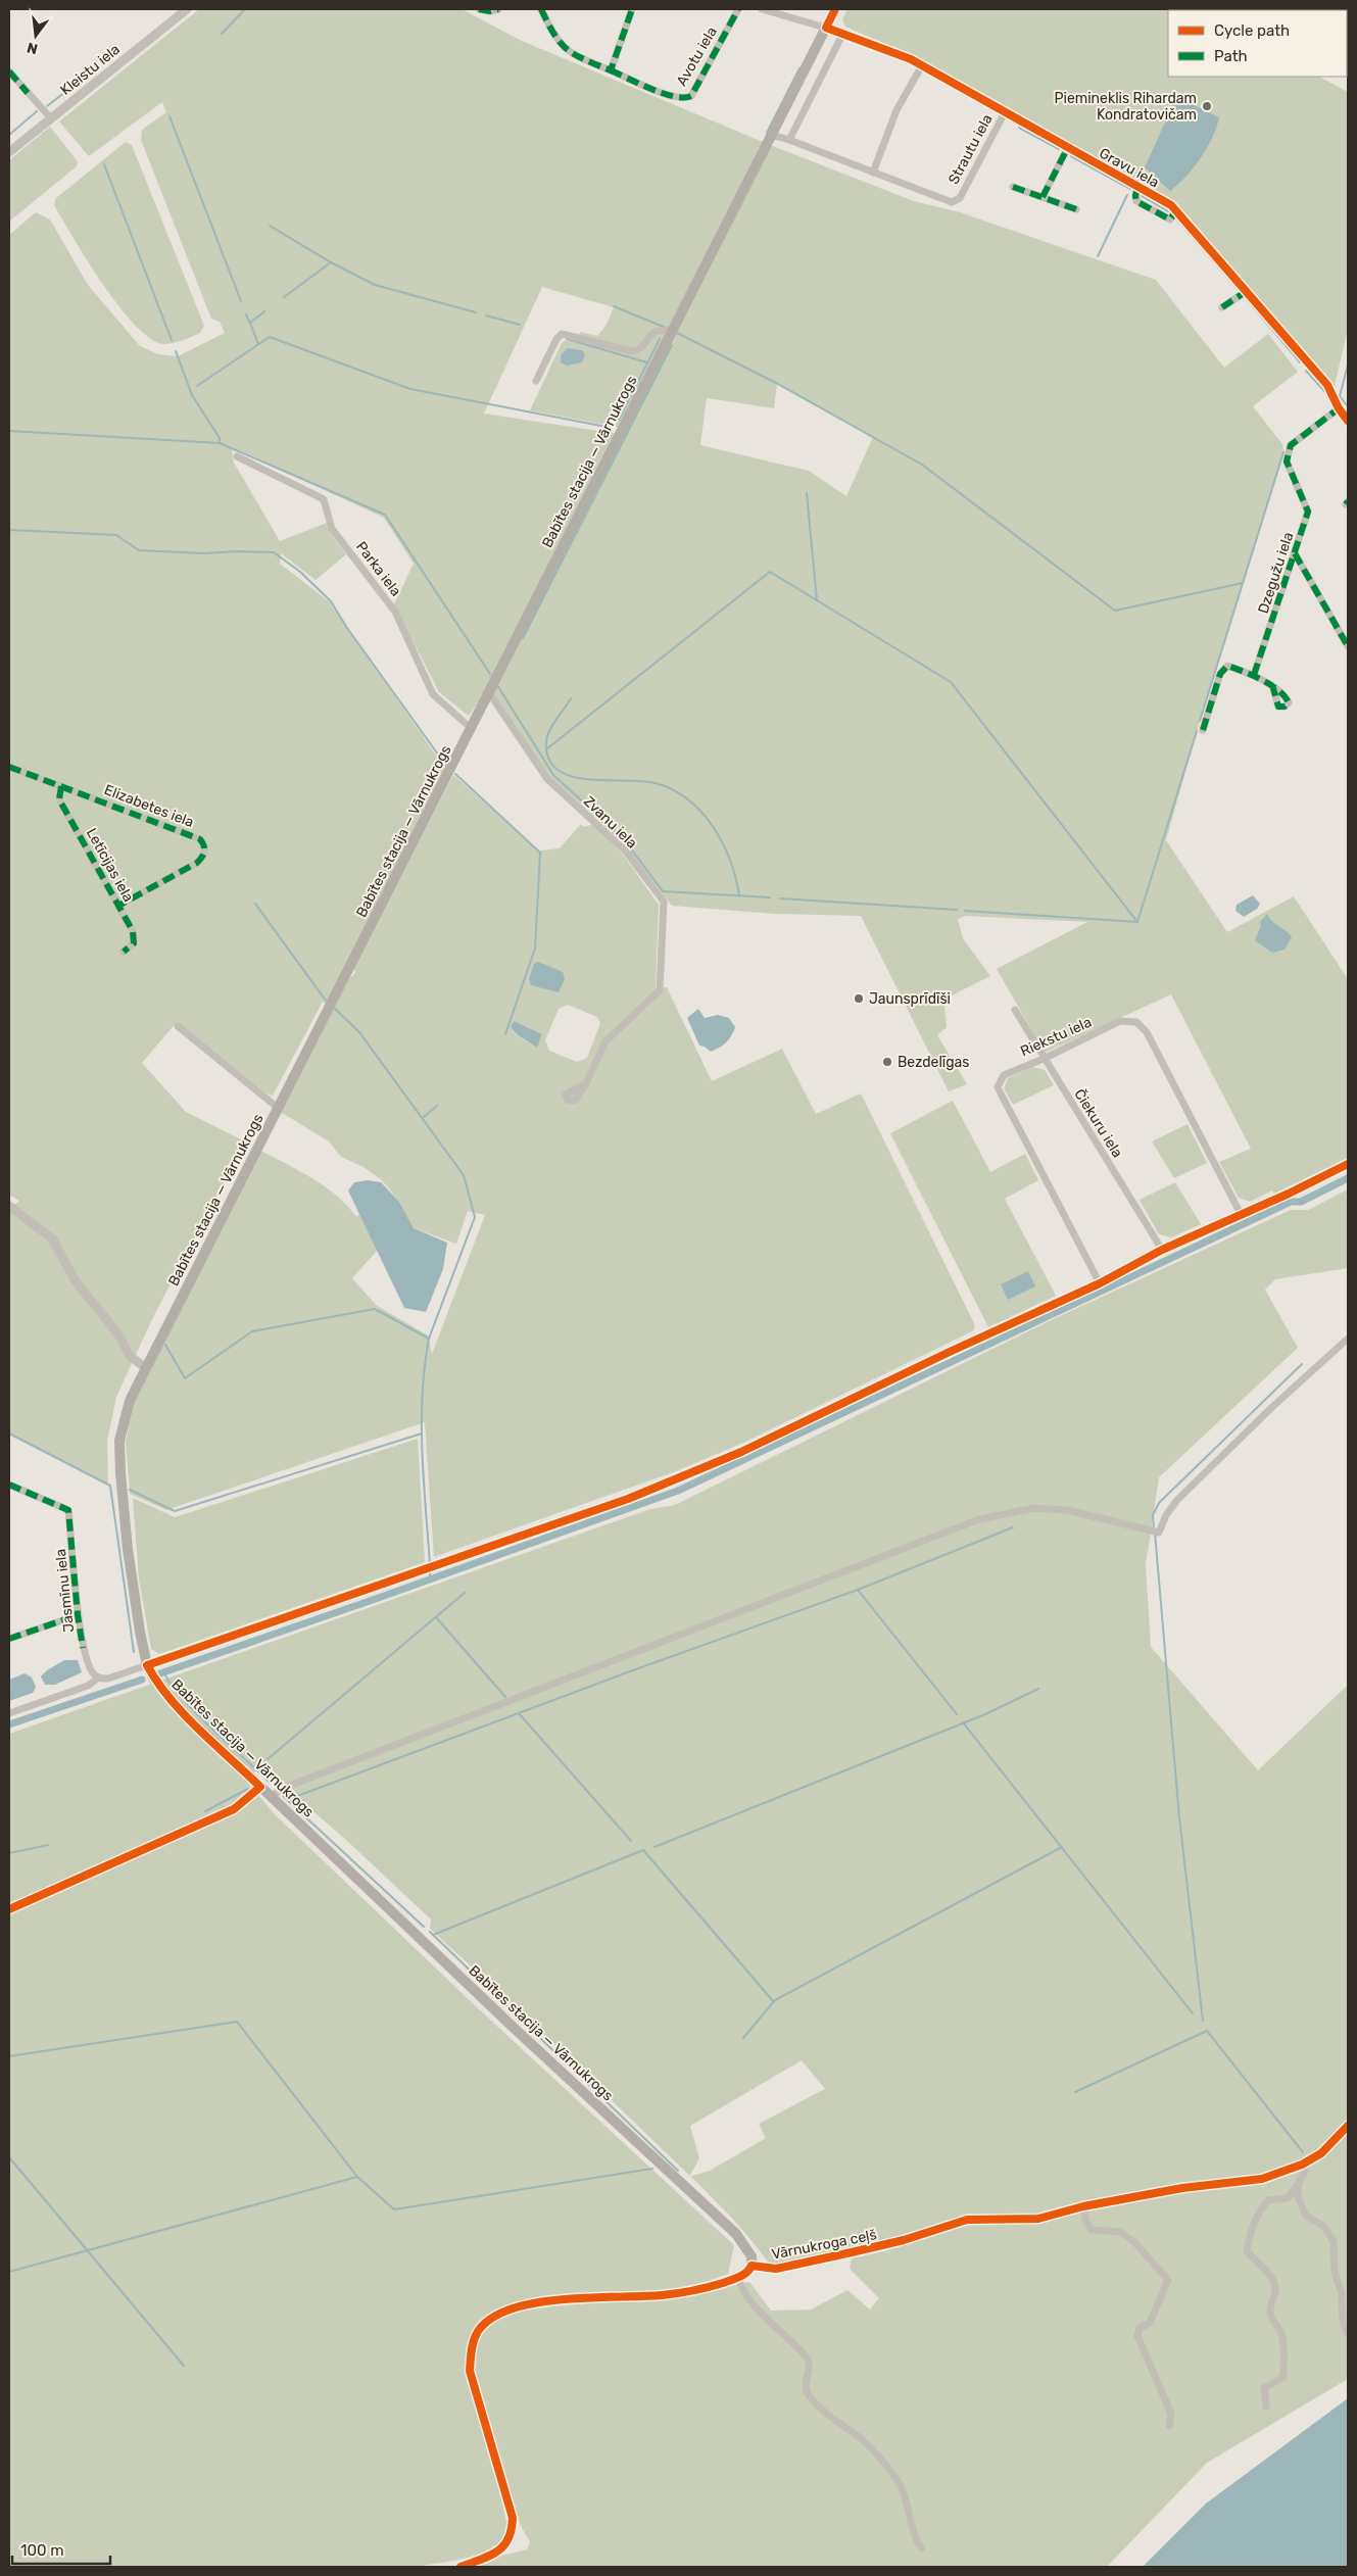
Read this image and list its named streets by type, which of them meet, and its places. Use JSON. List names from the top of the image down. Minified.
{"streets":{"main road":["Babītes stacija — Vārnukrogs"],"street":["Avotu iela","Kleistu iela","Strautu iela","Gravu iela","Parka iela","Dzegužu iela","Elizabetes iela","Zvanu iela","Letīcijas iela","Riekstu iela","Čiekuru iela","Jasmīnu iela","Vārnukroga ceļš"]},"crossings":[["Strautu iela","Gravu iela"],["Strautu iela","Babītes stacija — Vārnukrogs"],["Gravu iela","Babītes stacija — Vārnukrogs"],["Gravu iela","Dzegužu iela"],["Babītes stacija — Vārnukrogs","Parka iela"],["Babītes stacija — Vārnukrogs","Zvanu iela"],["Babītes stacija — Vārnukrogs","Vārnukroga ceļš"],["Elizabetes iela","Letīcijas iela"],["Riekstu iela","Čiekuru iela"]],"places":["Piemineklis Rihardam Kondratovičam","Jaunsprīdīši","Bezdelīgas"],"legend":["Cycle path","Path"],"scale_bar":"100 m","north":"bottom"}
